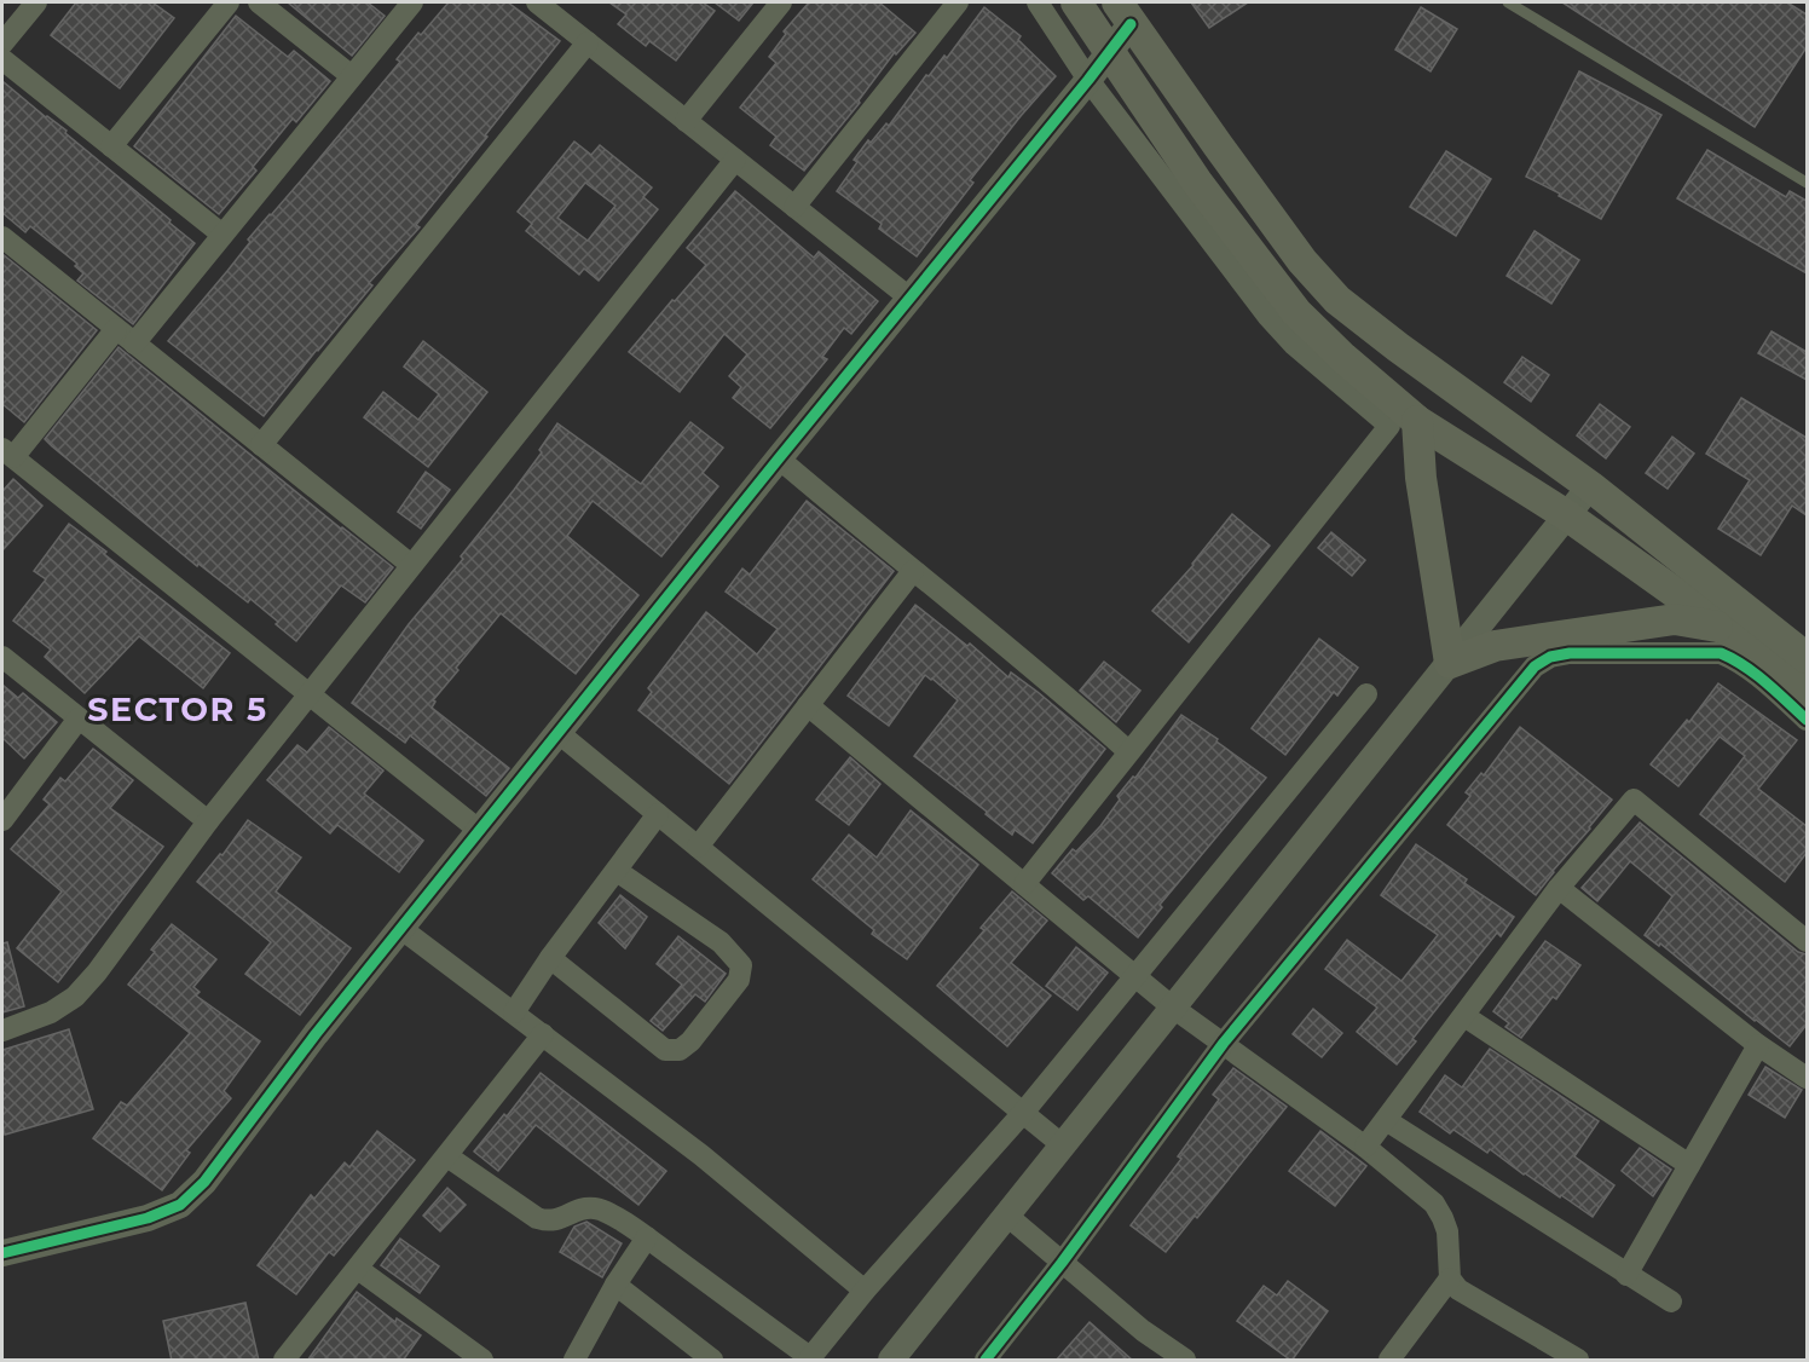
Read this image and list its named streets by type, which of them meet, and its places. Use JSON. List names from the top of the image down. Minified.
{"districts":["SECTOR 5"]}
